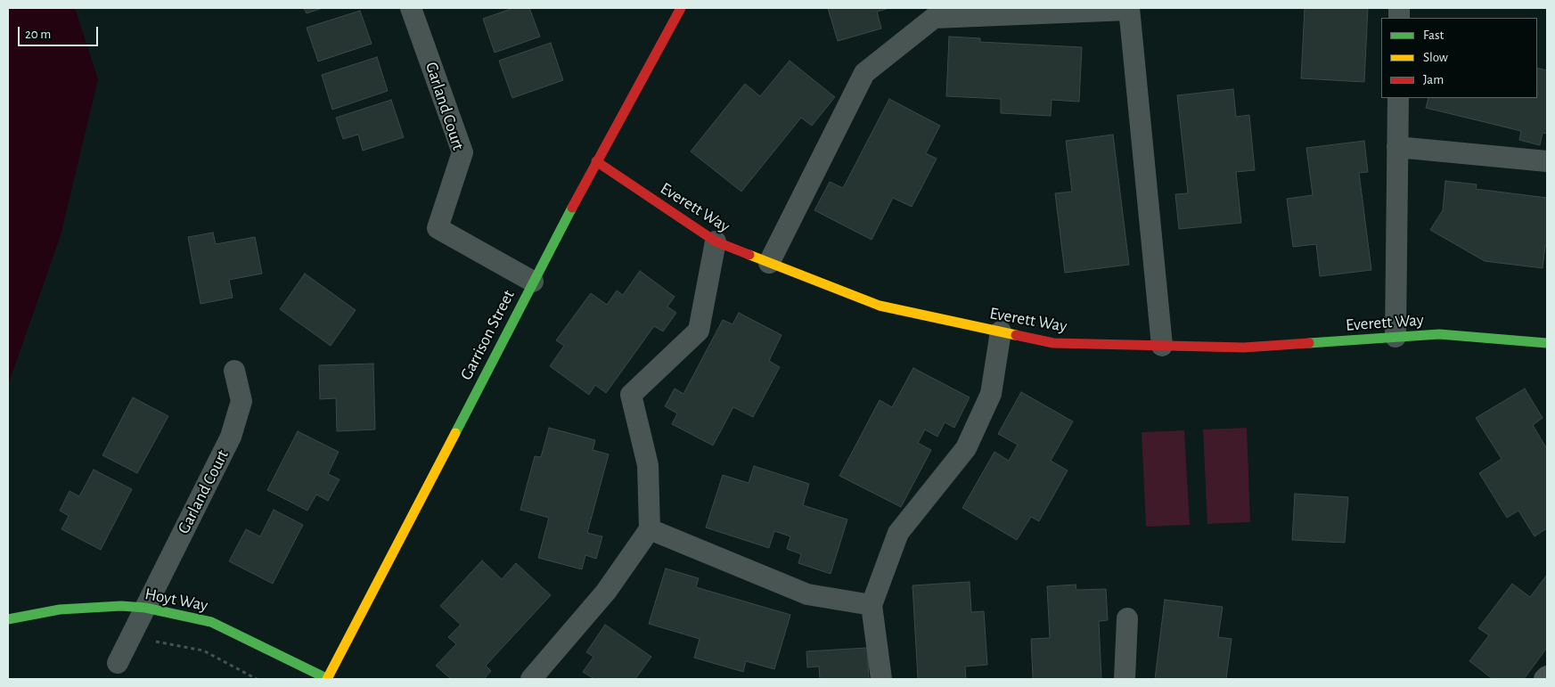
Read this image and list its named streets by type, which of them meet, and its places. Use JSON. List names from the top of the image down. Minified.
{"streets":{"street":["Garland Court","Everett Way","Garrison Street","Hoyt Way"]},"crossings":[["Garland Court","Garrison Street"],["Garland Court","Hoyt Way"],["Everett Way","Garrison Street"],["Garrison Street","Hoyt Way"]],"legend":["Fast","Slow","Jam"],"scale_bar":"20 m"}
